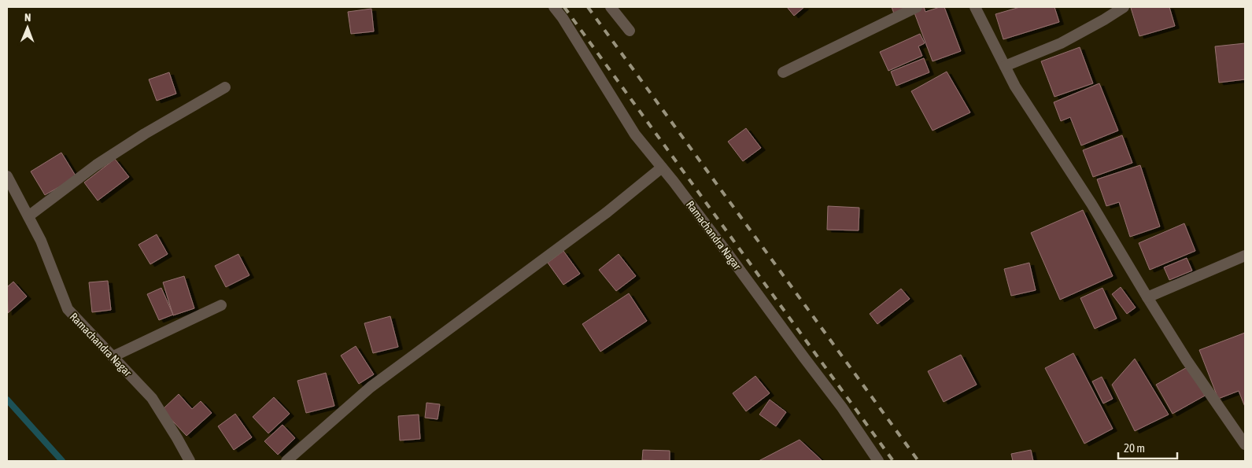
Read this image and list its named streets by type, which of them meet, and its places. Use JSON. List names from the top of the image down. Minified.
{"streets":{"street":["Ramachandra Nagar"]},"scale_bar":"20 m","north":"top"}
